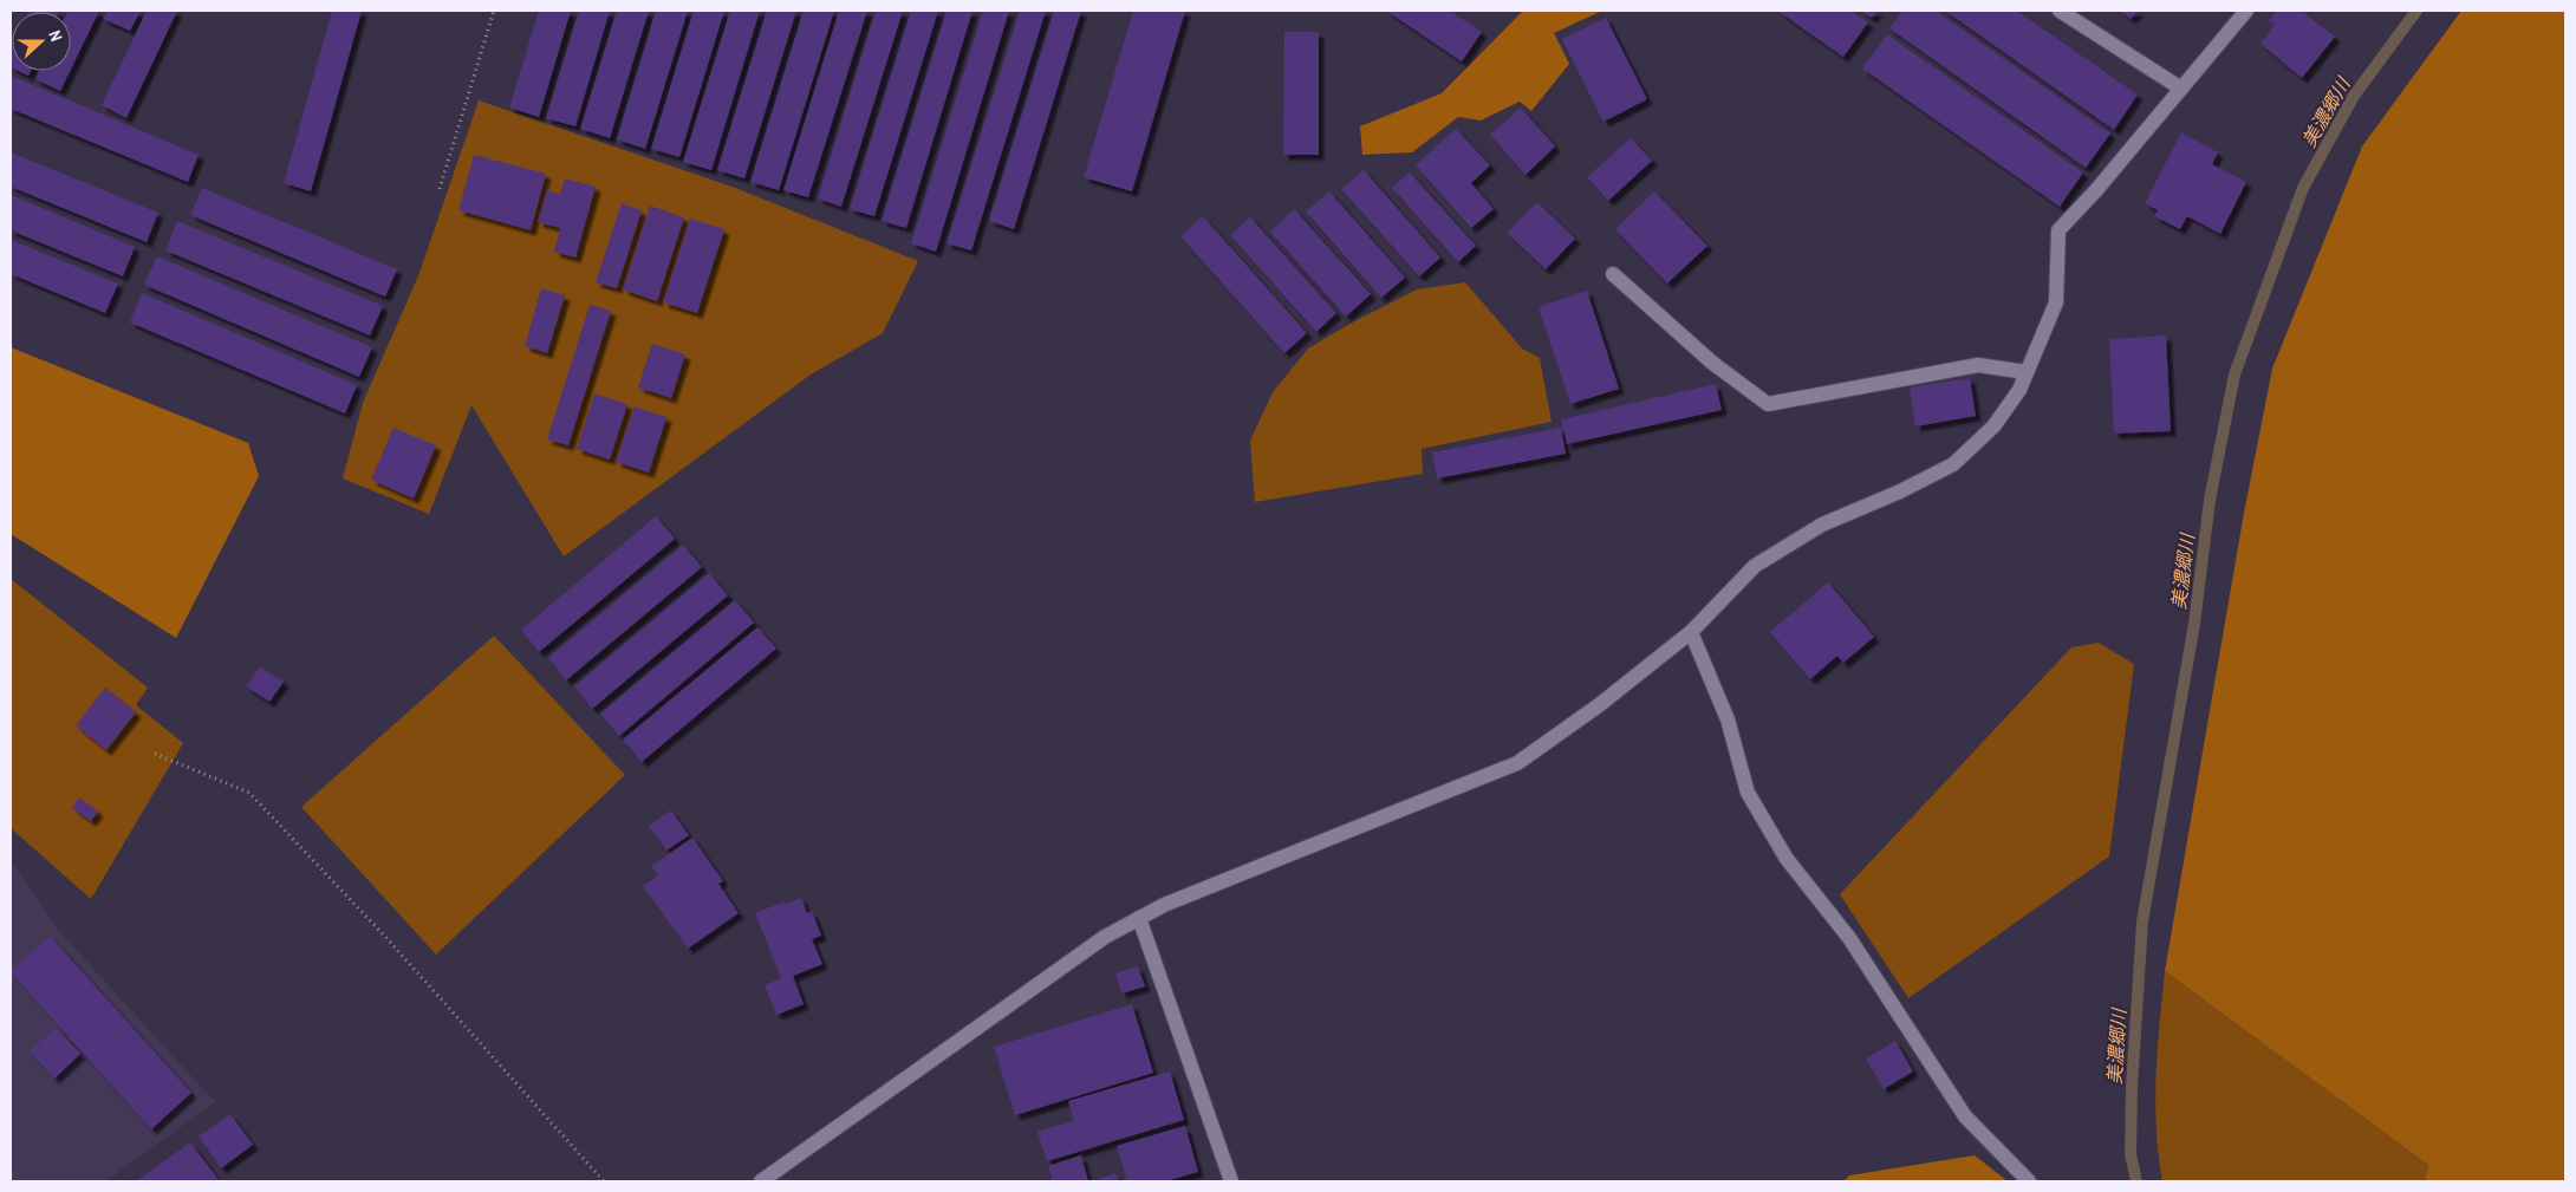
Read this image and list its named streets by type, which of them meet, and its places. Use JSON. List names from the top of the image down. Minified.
{"water":["美濃郷川"],"north":"right"}
